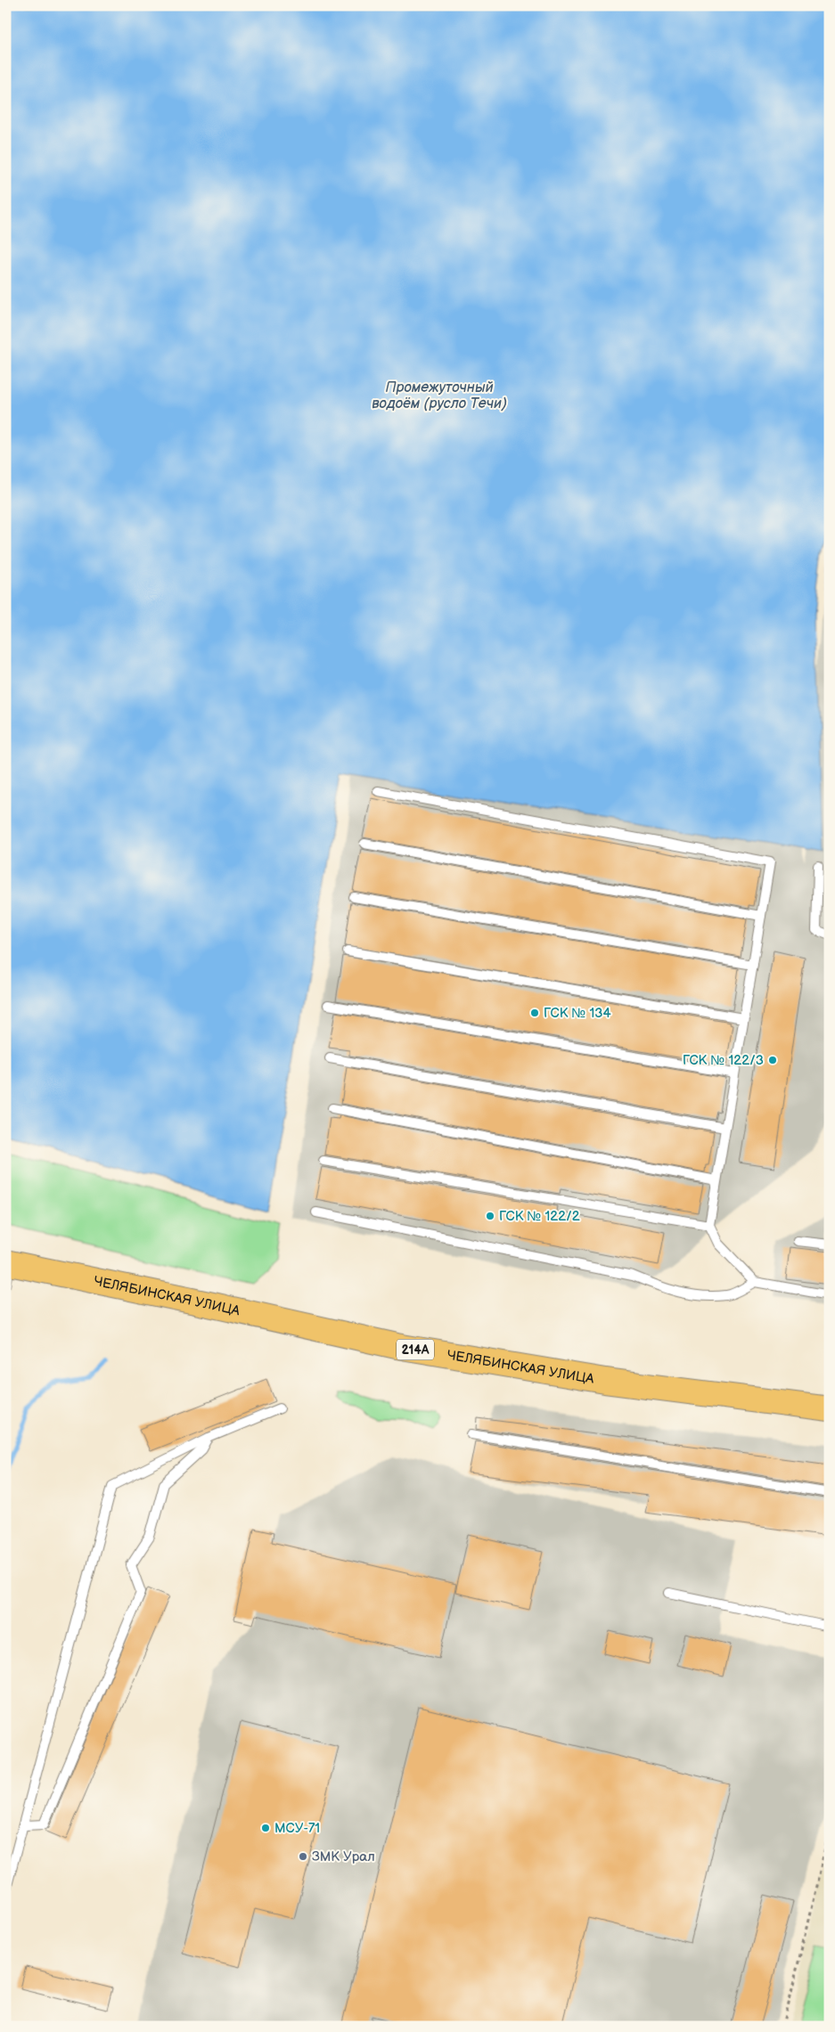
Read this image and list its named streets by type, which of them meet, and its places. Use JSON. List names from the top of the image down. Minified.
{"streets":{"main road":["ЧЕЛЯБИНСКАЯ УЛИЦА","214А"]},"water":["Промежуточный водоём (русло Течи)"],"places":["ГСК № 134","ГСК № 122/3","ГСК № 122/2","МСУ-71","ЗМК Урал"]}
